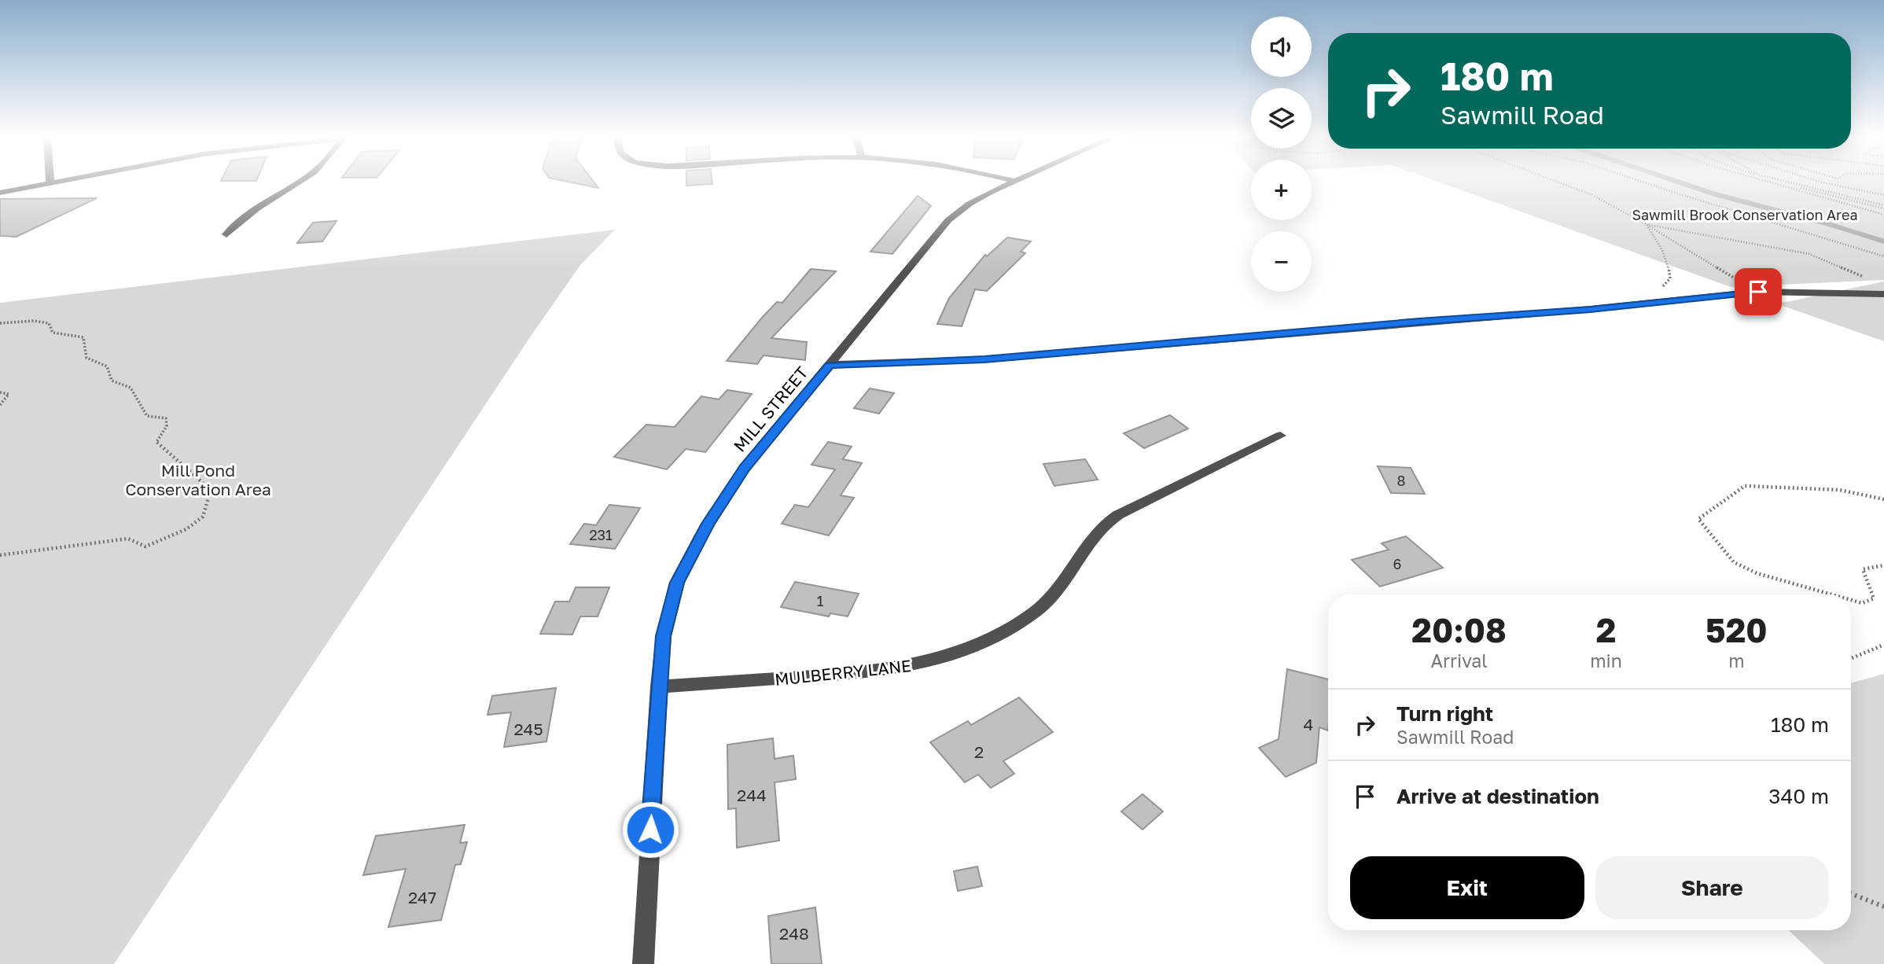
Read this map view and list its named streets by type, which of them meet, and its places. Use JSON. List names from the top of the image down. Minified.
{"streets":{"street":["MILL STREET","MULBERRY LANE"]},"crossings":[["MILL STREET","MULBERRY LANE"]],"parks":["Sawmill Brook Conservation Area","Mill Pond Conservation Area"],"house_numbers":["8","231","6","1","4","245","2","244","247","248"],"page":{"map_buttons":["+","−"],"turn":["180 m","Sawmill Road"],"eta":["20:08","Arrival","2","min","520","m"],"list":[{"name":"Turn right","note":"Sawmill Road","value":"180 m"},{"name":"Arrive at destination","value":"340 m"}],"buttons":["Exit","Share"]}}
